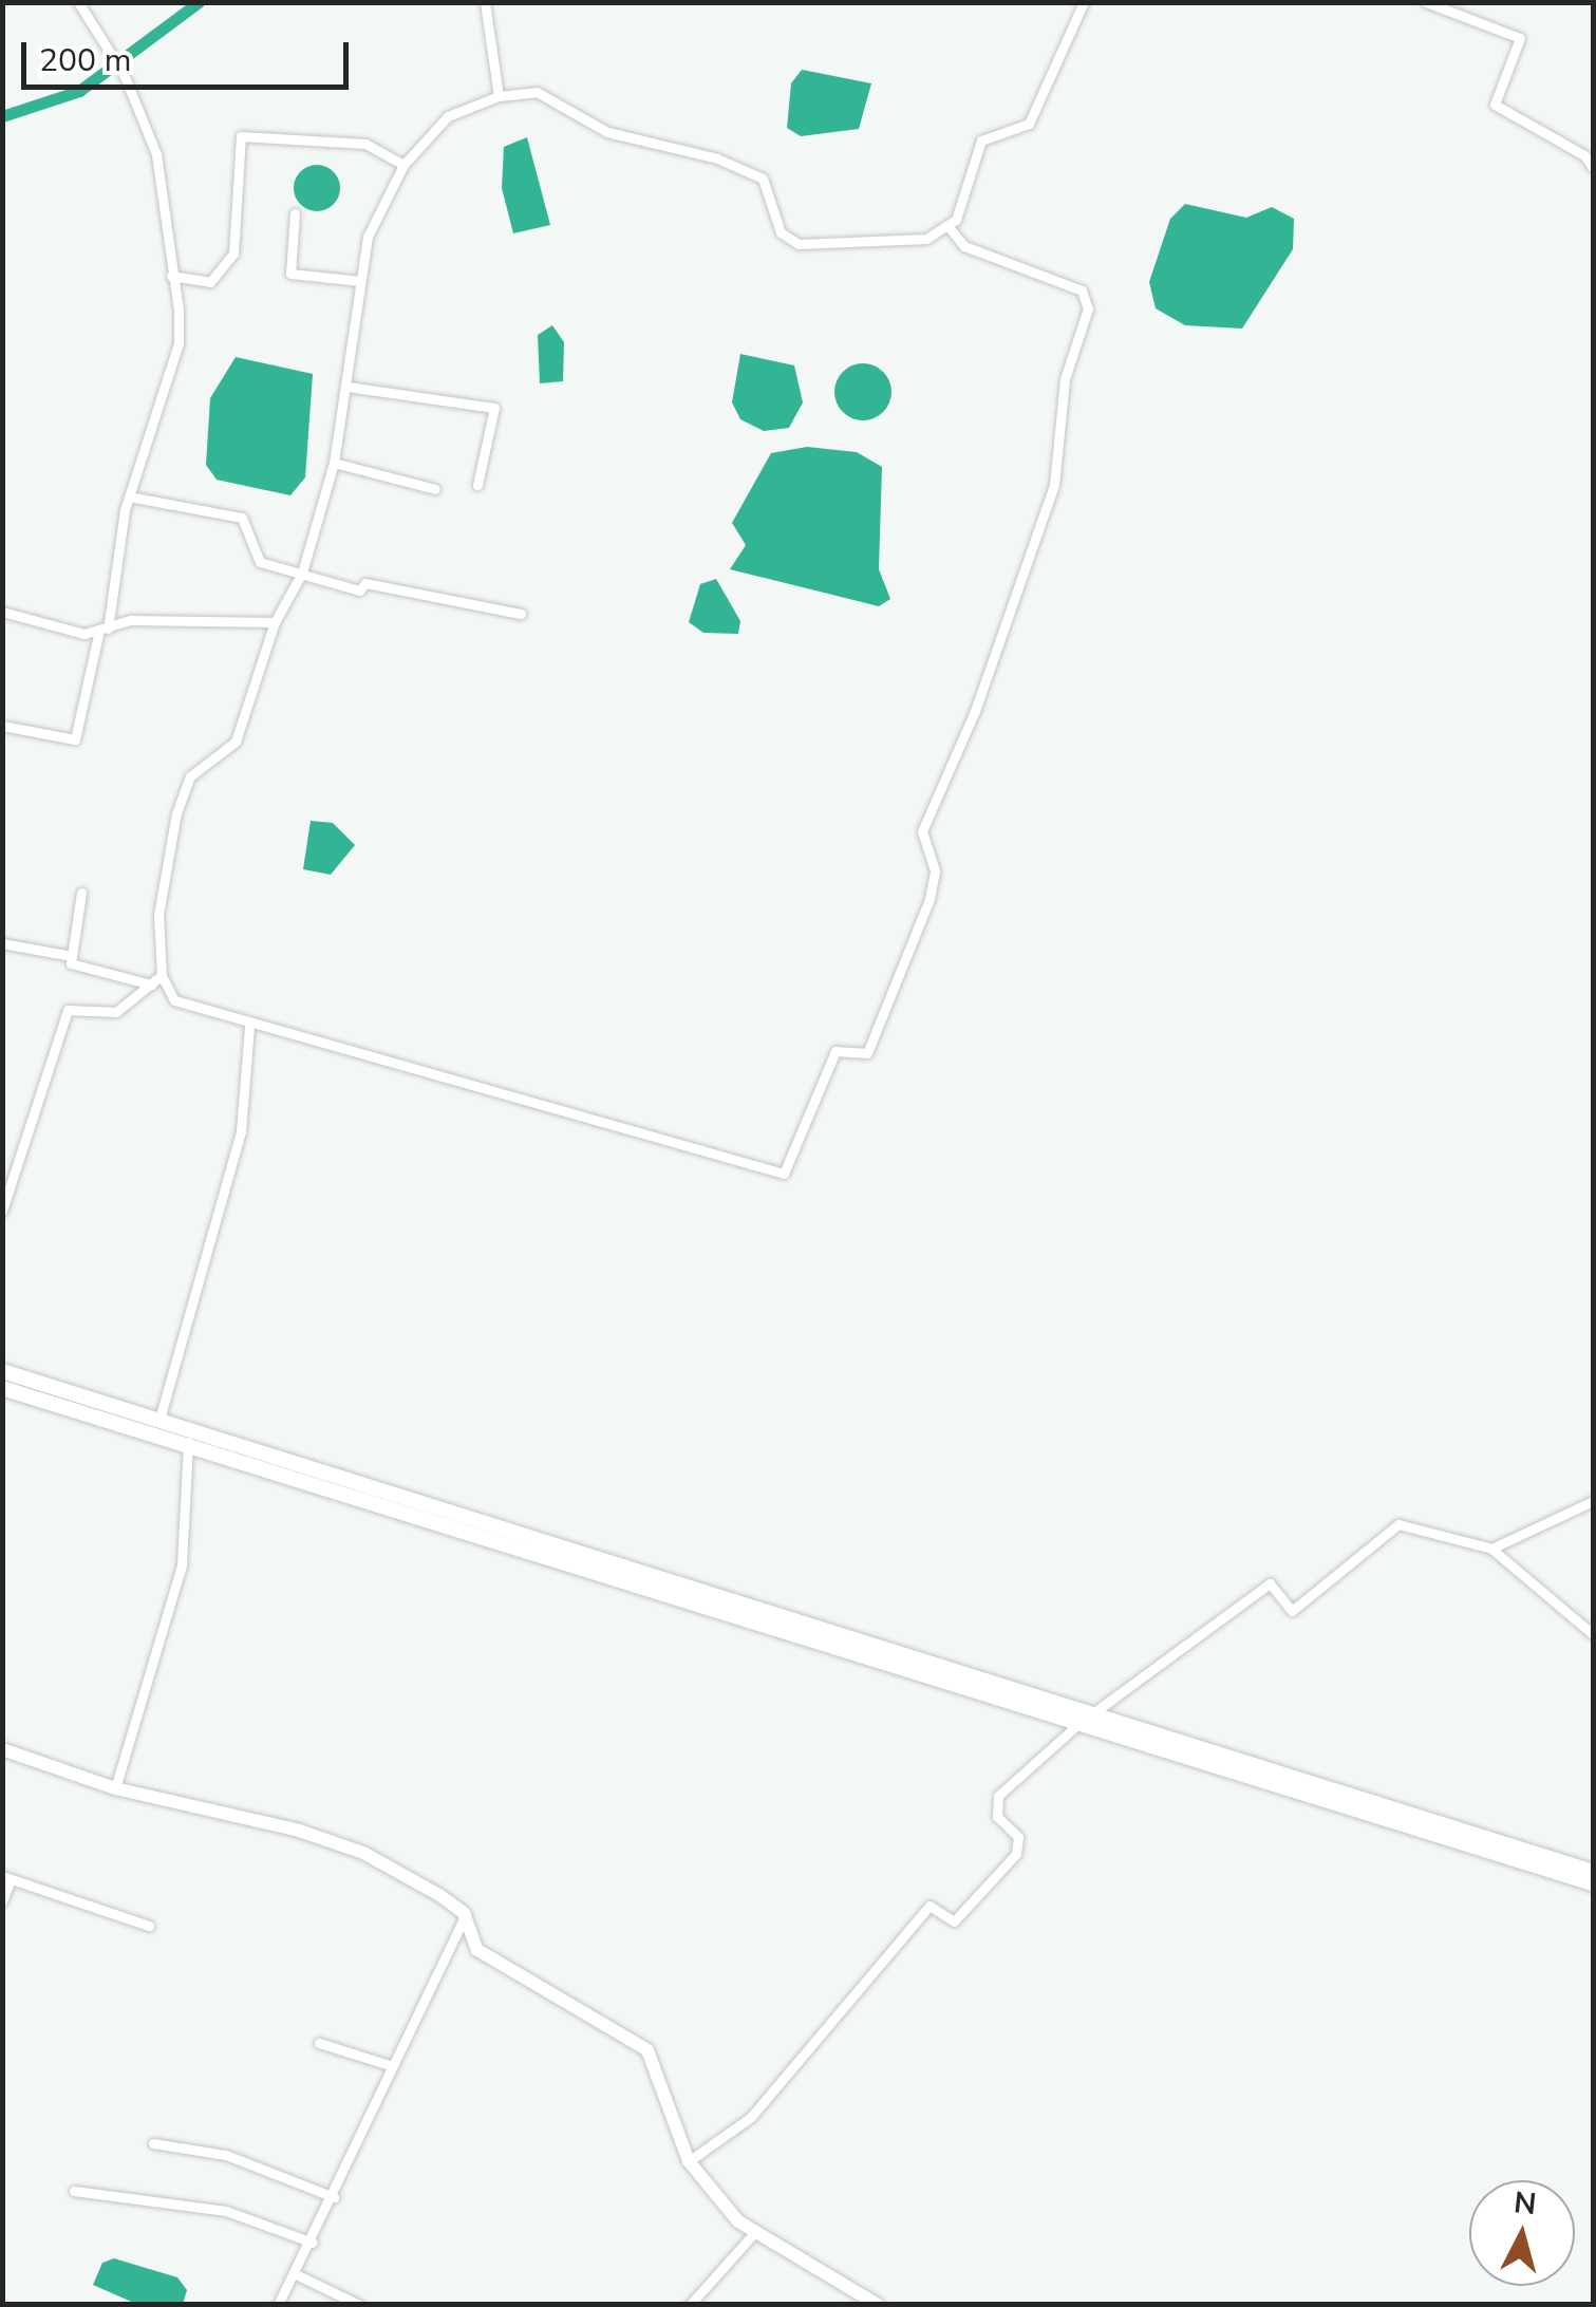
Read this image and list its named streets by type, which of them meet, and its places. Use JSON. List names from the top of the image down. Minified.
{"scale_bar":"200 m","north":"top"}
